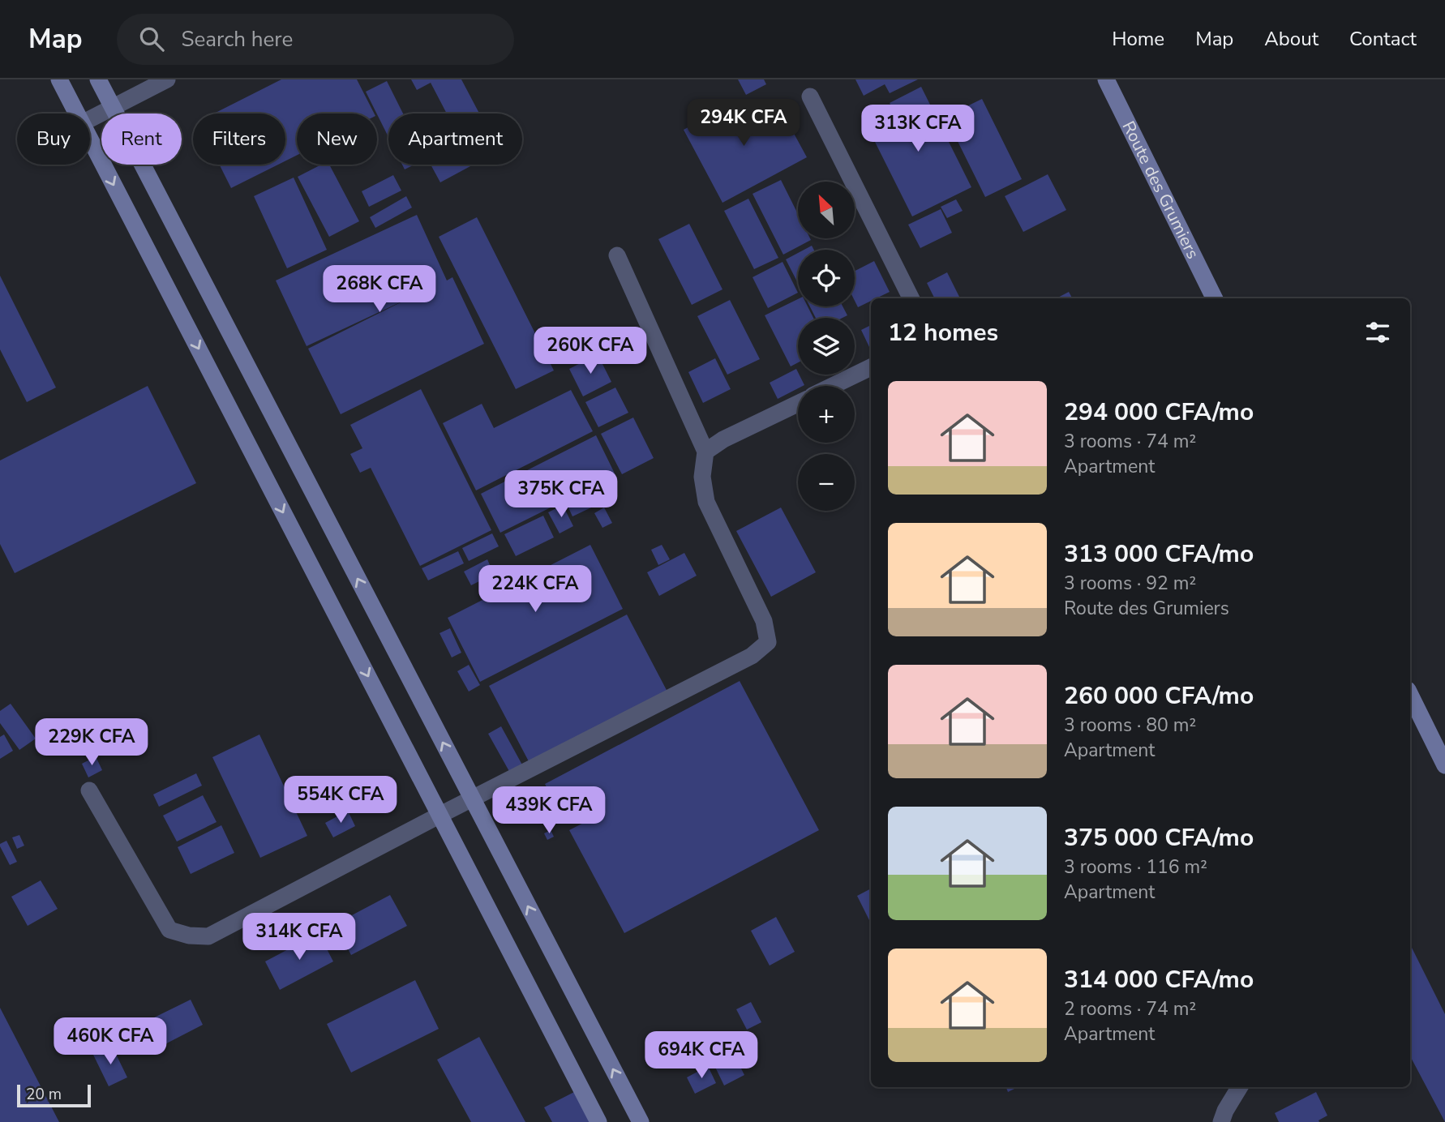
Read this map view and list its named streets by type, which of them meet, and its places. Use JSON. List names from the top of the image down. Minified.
{"streets":{"main road":["Route des Grumiers"]},"scale_bar":"20 m","north":"top left","page":{"header":"Map","search":"Search here","nav":["Home","Map","About","Contact"],"price":["294K CFA","313K CFA","268K CFA","260K CFA","375K CFA","224K CFA","229K CFA","554K CFA","439K CFA","314K CFA","460K CFA","694K CFA"],"chip":["Buy","Rent","Filters","New","Apartment"],"map_buttons":["+","−"],"heading":"12 homes","list":[{"name":"294 000 CFA/mo","note":"3 rooms · 74 m² · Apartment"},{"name":"313 000 CFA/mo","note":"3 rooms · 92 m² · Route des Grumiers"},{"name":"260 000 CFA/mo","note":"3 rooms · 80 m² · Apartment"},{"name":"375 000 CFA/mo","note":"3 rooms · 116 m² · Apartment"},{"name":"314 000 CFA/mo","note":"2 rooms · 74 m² · Apartment"}],"scale":"20 m"}}
